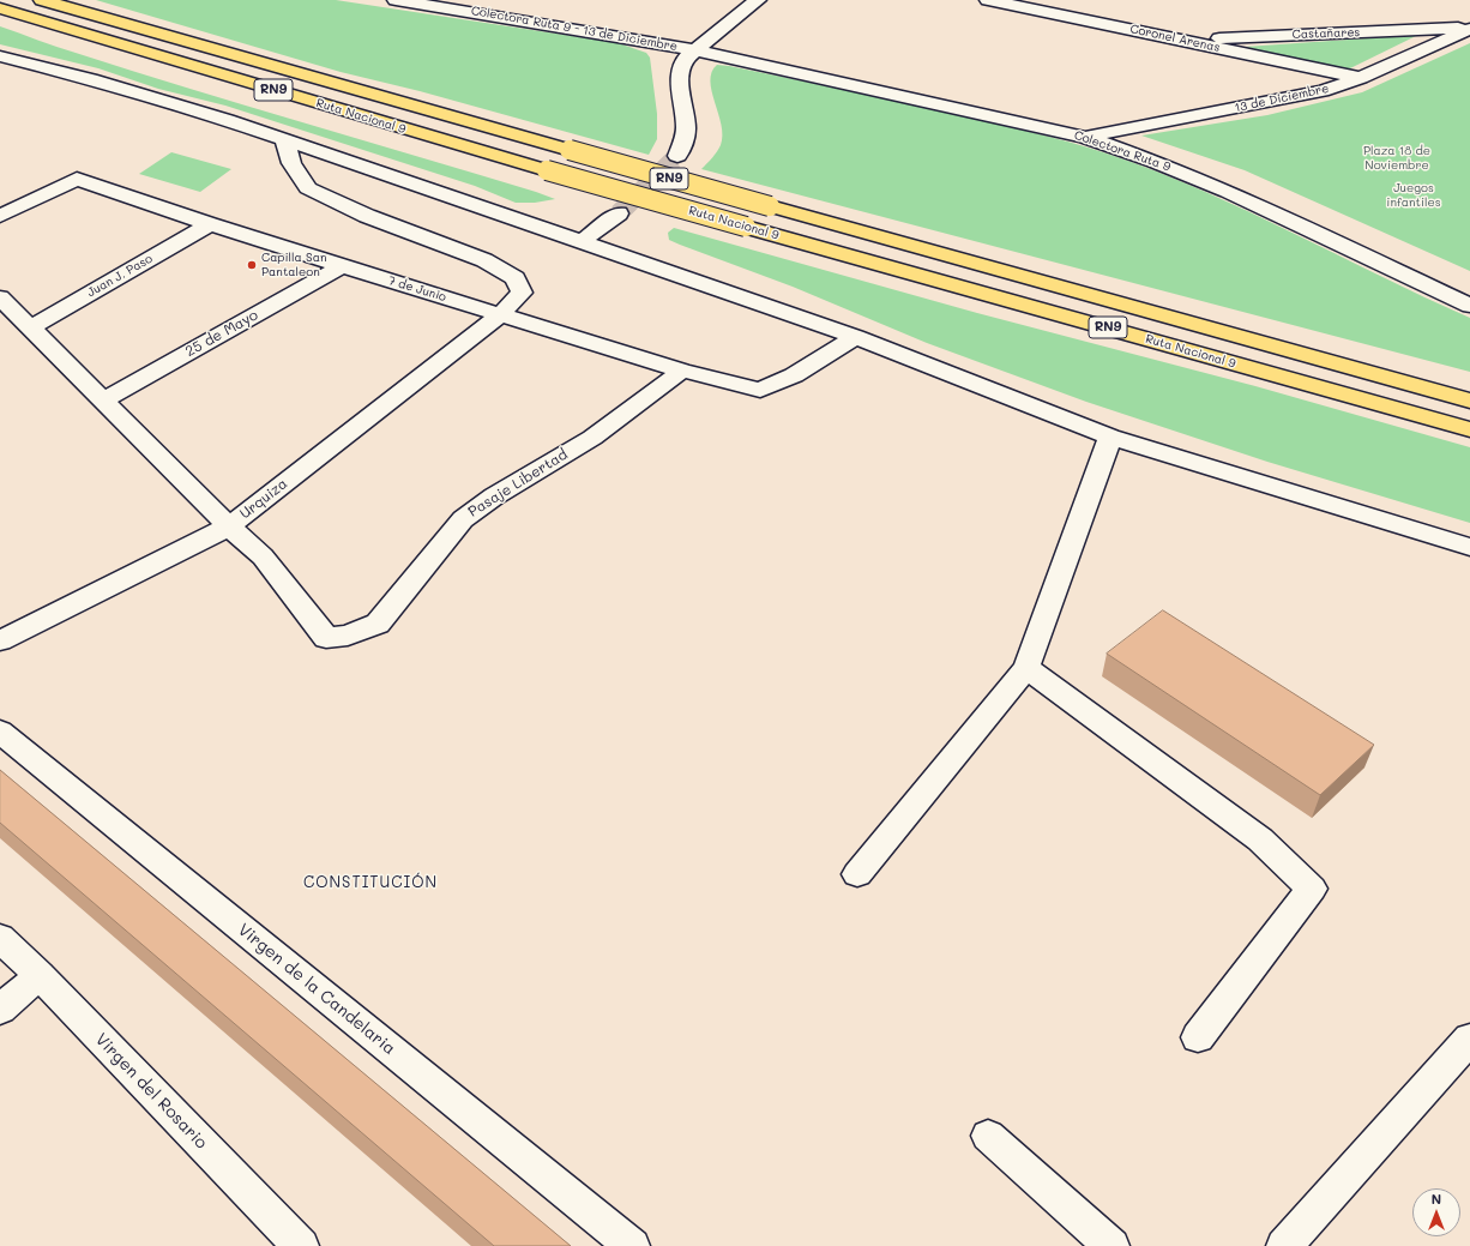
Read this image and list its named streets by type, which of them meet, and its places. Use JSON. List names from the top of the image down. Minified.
{"streets":{"highway":["RN9","Ruta Nacional 9"],"street":["Colectora Ruta 9 - 13 de Diciembre","Castañares","Coronel Arenas","13 de Diciembre","Colectora Ruta 9","Juan J. Paso","7 de Junio","25 de Mayo","Pasaje Libertad","Urquiza","Virgen de la Candelaria","Virgen del Rosario"]},"crossings":[["Colectora Ruta 9 - 13 de Diciembre","Colectora Ruta 9"],["Castañares","Coronel Arenas"],["Castañares","13 de Diciembre"],["Coronel Arenas","13 de Diciembre"],["13 de Diciembre","Colectora Ruta 9"],["Juan J. Paso","7 de Junio"],["7 de Junio","25 de Mayo"],["7 de Junio","Pasaje Libertad"],["7 de Junio","Urquiza"],["Pasaje Libertad","Urquiza"]],"districts":["CONSTITUCIÓN"],"parks":["Plaza 18 de Noviembre","Juegos infantiles"],"places":["Capilla San Pantaleon"],"north":"top"}
